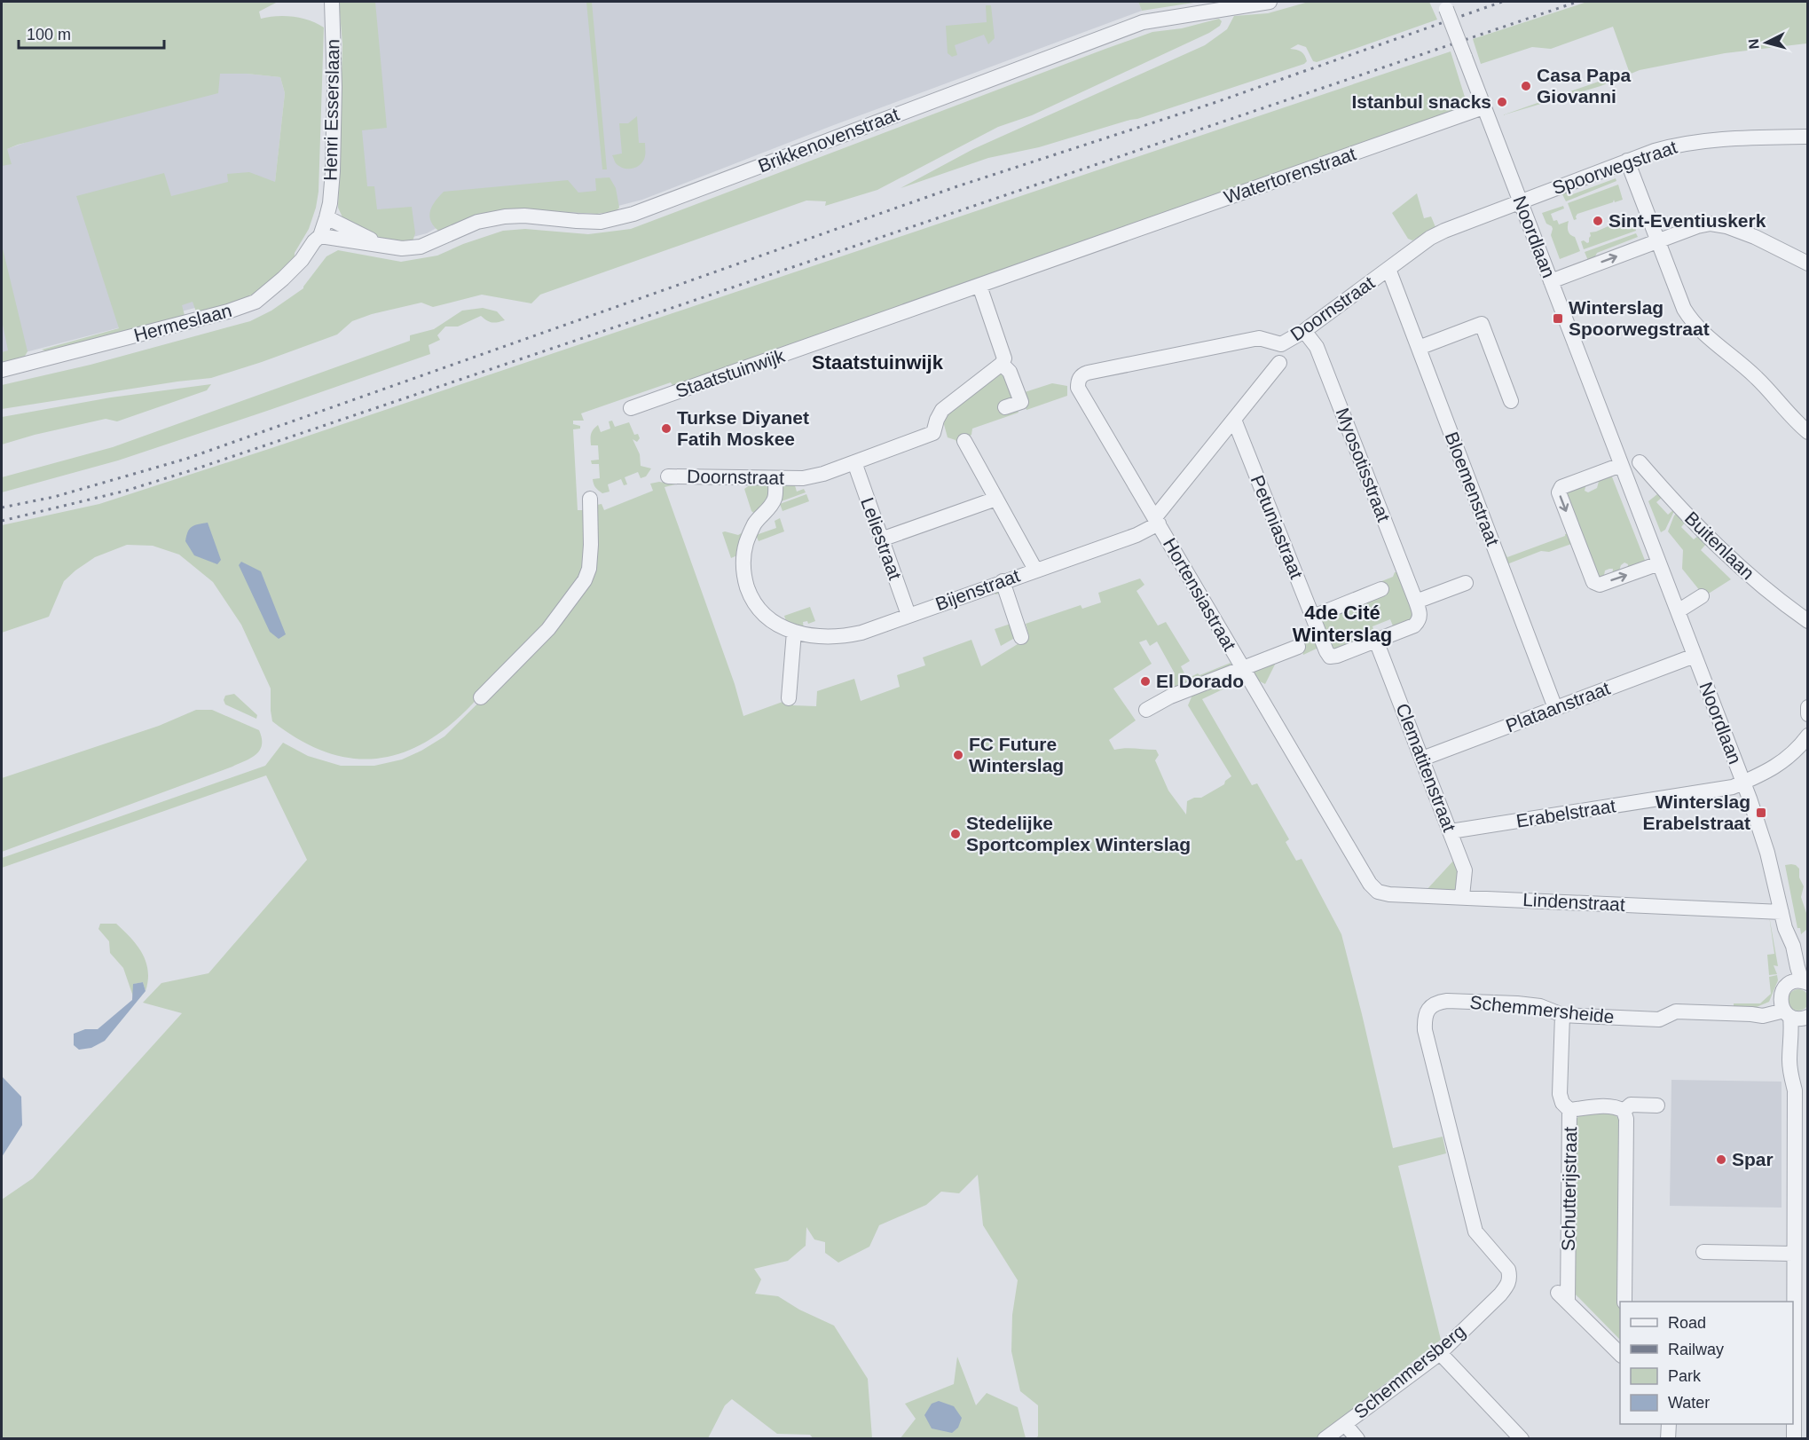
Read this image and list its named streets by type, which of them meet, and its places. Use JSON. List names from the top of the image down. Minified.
{"streets":{"street":["Henri Esserslaan","Brikkenovenstraat","Spoorwegstraat","Watertorenstraat","Noordlaan","Doornstraat","Hermeslaan","Staatstuinwijk","Myosotisstraat","Bloemenstraat","Petuniastraat","Leliestraat","Buitenlaan","Bijenstraat","Hortensiastraat","Plataanstraat","Clematitenstraat","Erabelstraat","Lindenstraat","Schemmersheide","Schutterijstraat","Schemmersberg"]},"crossings":[["Henri Esserslaan","Brikkenovenstraat"],["Brikkenovenstraat","Hermeslaan"],["Spoorwegstraat","Noordlaan"],["Spoorwegstraat","Doornstraat"],["Watertorenstraat","Noordlaan"],["Watertorenstraat","Staatstuinwijk"],["Noordlaan","Doornstraat"],["Noordlaan","Plataanstraat"],["Noordlaan","Erabelstraat"],["Noordlaan","Lindenstraat"],["Noordlaan","Schemmersheide"],["Doornstraat","Myosotisstraat"],["Doornstraat","Bloemenstraat"],["Doornstraat","Leliestraat"],["Doornstraat","Bijenstraat"],["Doornstraat","Hortensiastraat"],["Bloemenstraat","Plataanstraat"],["Petuniastraat","Bijenstraat"],["Petuniastraat","Clematitenstraat"],["Leliestraat","Bijenstraat"],["Bijenstraat","Hortensiastraat"],["Hortensiastraat","Lindenstraat"],["Plataanstraat","Clematitenstraat"],["Clematitenstraat","Erabelstraat"],["Clematitenstraat","Lindenstraat"],["Schemmersheide","Schutterijstraat"],["Schemmersheide","Schemmersberg"]],"districts":["Staatstuinwijk","4de Cité Winterslag"],"places":{"other":["Casa Papa Giovanni","Istanbul snacks","Sint-Eventiuskerk","Turkse Diyanet Fatih Moskee","El Dorado","FC Future Winterslag","Stedelijke Sportcomplex Winterslag","Spar"],"transit":["Winterslag Spoorwegstraat","Winterslag Erabelstraat"]},"legend":["Road","Railway","Park","Water"],"scale_bar":"100 m","north":"left"}
